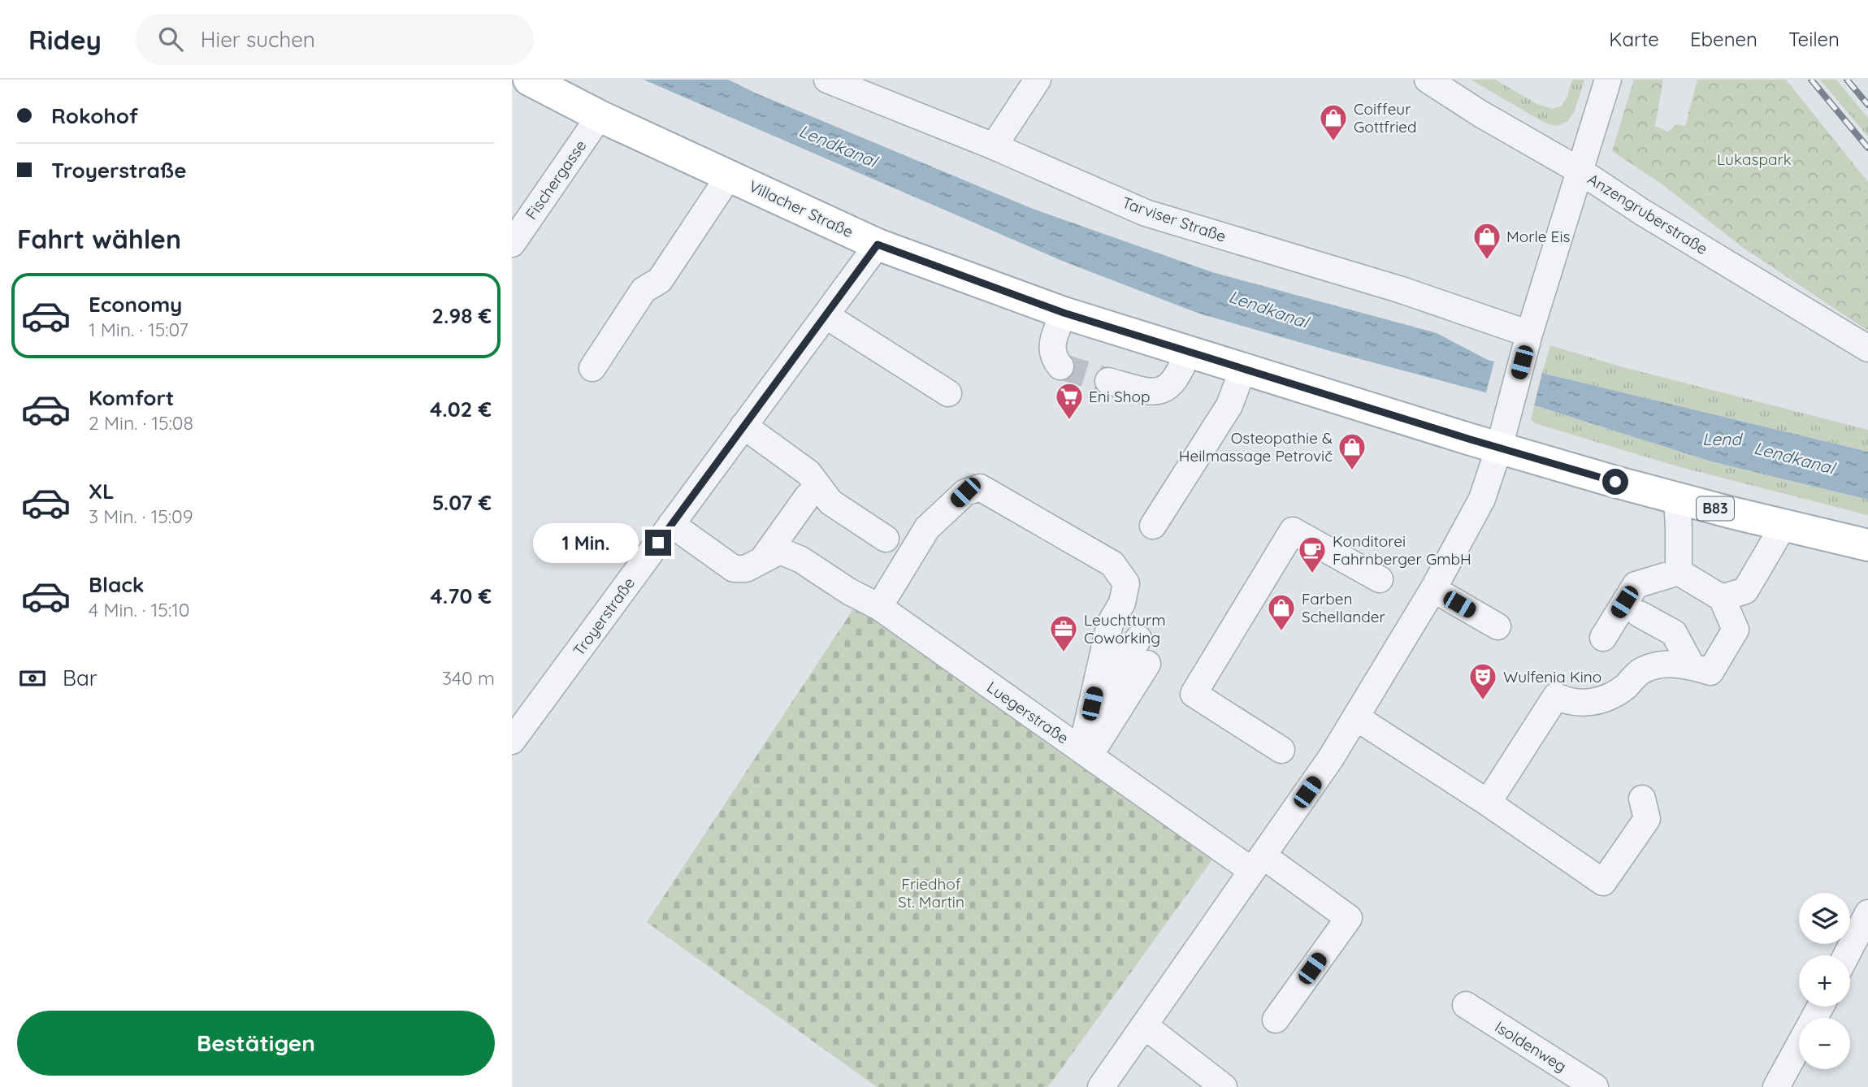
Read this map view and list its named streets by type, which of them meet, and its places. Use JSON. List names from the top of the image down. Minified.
{"streets":{"main road":["Villacher Straße","B83"],"street":["Fischergasse","Anzengruberstraße","Tarviser Straße","Troyerstraße","Luegerstraße","Isoldenweg"]},"crossings":[["Fischergasse","Villacher Straße"],["Villacher Straße","Troyerstraße"]],"water":["Lendkanal","Lend"],"parks":["Lukaspark","Friedhof St. Martin"],"places":{"shop":["Coiffeur Gottfried","Morle Eis","Osteopathie & Heilmassage Petrovič","Farben Schellander"],"supermarket":["Eni Shop"],"cafe":["Konditorei Fahrnberger GmbH"],"office":["Leuchtturm Coworking"],"theatre":["Wulfenia Kino"]},"page":{"header":"Ridey","search":"Hier suchen","nav":["Karte","Ebenen","Teilen"],"banner":["Rokohof","Troyerstraße"],"heading":"Fahrt wählen","list":[{"name":"Economy","note":"1 Min. · 15:07","value":"2.98 €"},{"name":"Komfort","note":"2 Min. · 15:08","value":"4.02 €"},{"name":"XL","note":"3 Min. · 15:09","value":"5.07 €"},{"name":"Black","note":"4 Min. · 15:10","value":"4.70 €"}],"bubble":"1 Min.","pay":["Bar","340 m"],"map_buttons":["+","−"],"buttons":"Bestätigen"}}
